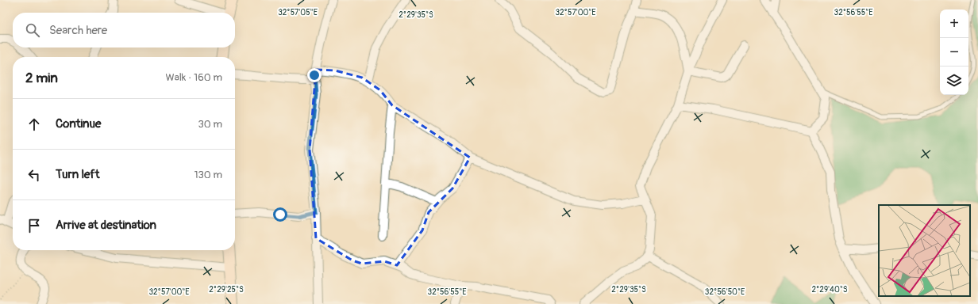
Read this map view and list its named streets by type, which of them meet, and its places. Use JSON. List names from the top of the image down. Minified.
{"page":{"map_buttons":["+","−"],"search":"Search here","heading":["2 min","Walk · 160 m"],"list":[["Continue","30 m"],["Turn left","130 m"],"Arrive at destination"]},"coordinates":["32°56'55\"E","32°57'05\"E","32°57'00\"E","2°29'35\"S","2°29'25\"S","2°29'40\"S","32°56'50\"E"]}
